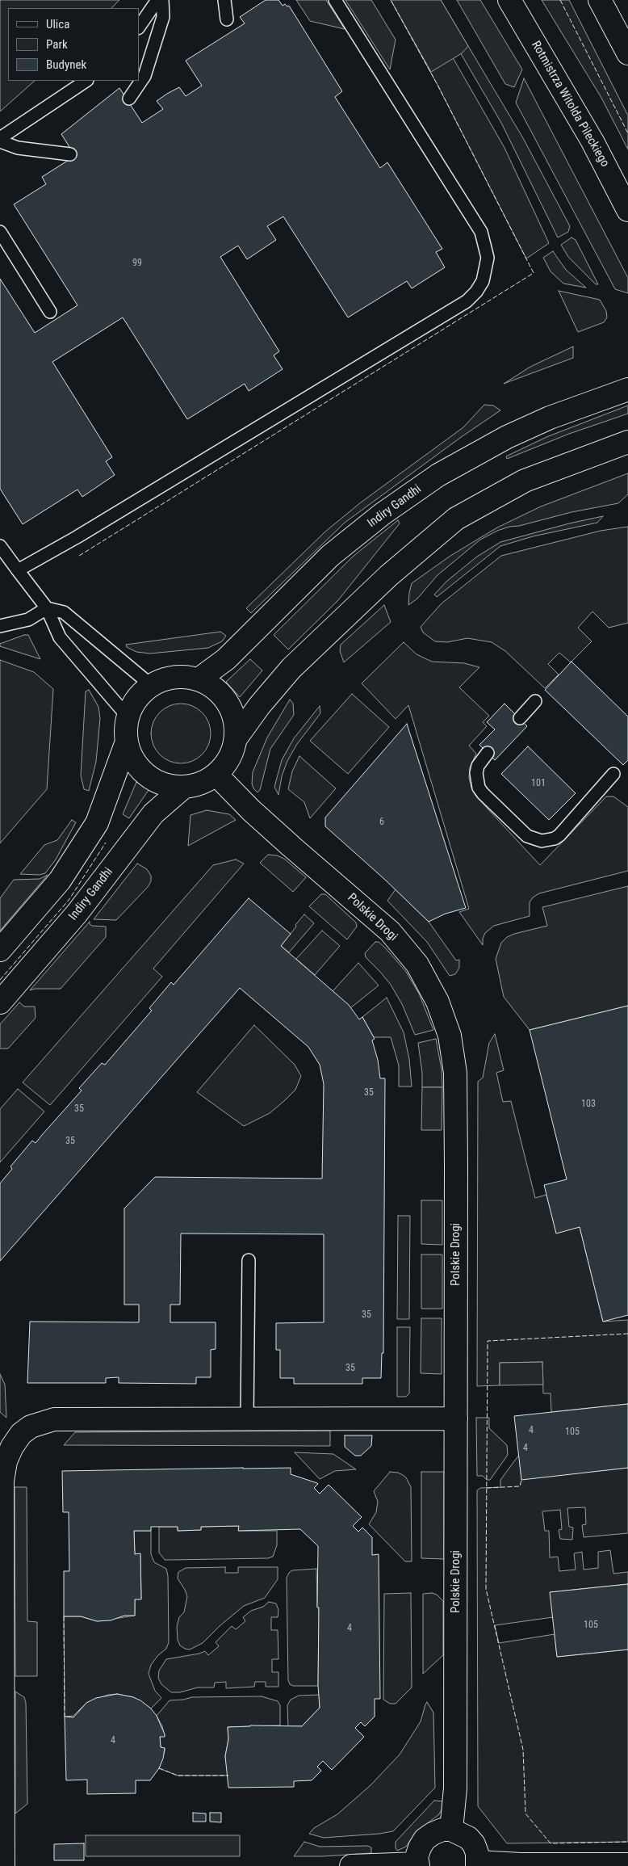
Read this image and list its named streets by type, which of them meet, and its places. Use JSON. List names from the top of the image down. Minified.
{"streets":{"street":["Rotmistrza Witolda Pileckiego","Indiry Gandhi","Polskie Drogi"]},"crossings":[["Indiry Gandhi","Polskie Drogi"]],"house_numbers":["99","101","6","35","103","35","35","35","35","4","105","4","105","4","4"],"legend":["Ulica","Park","Budynek"]}
